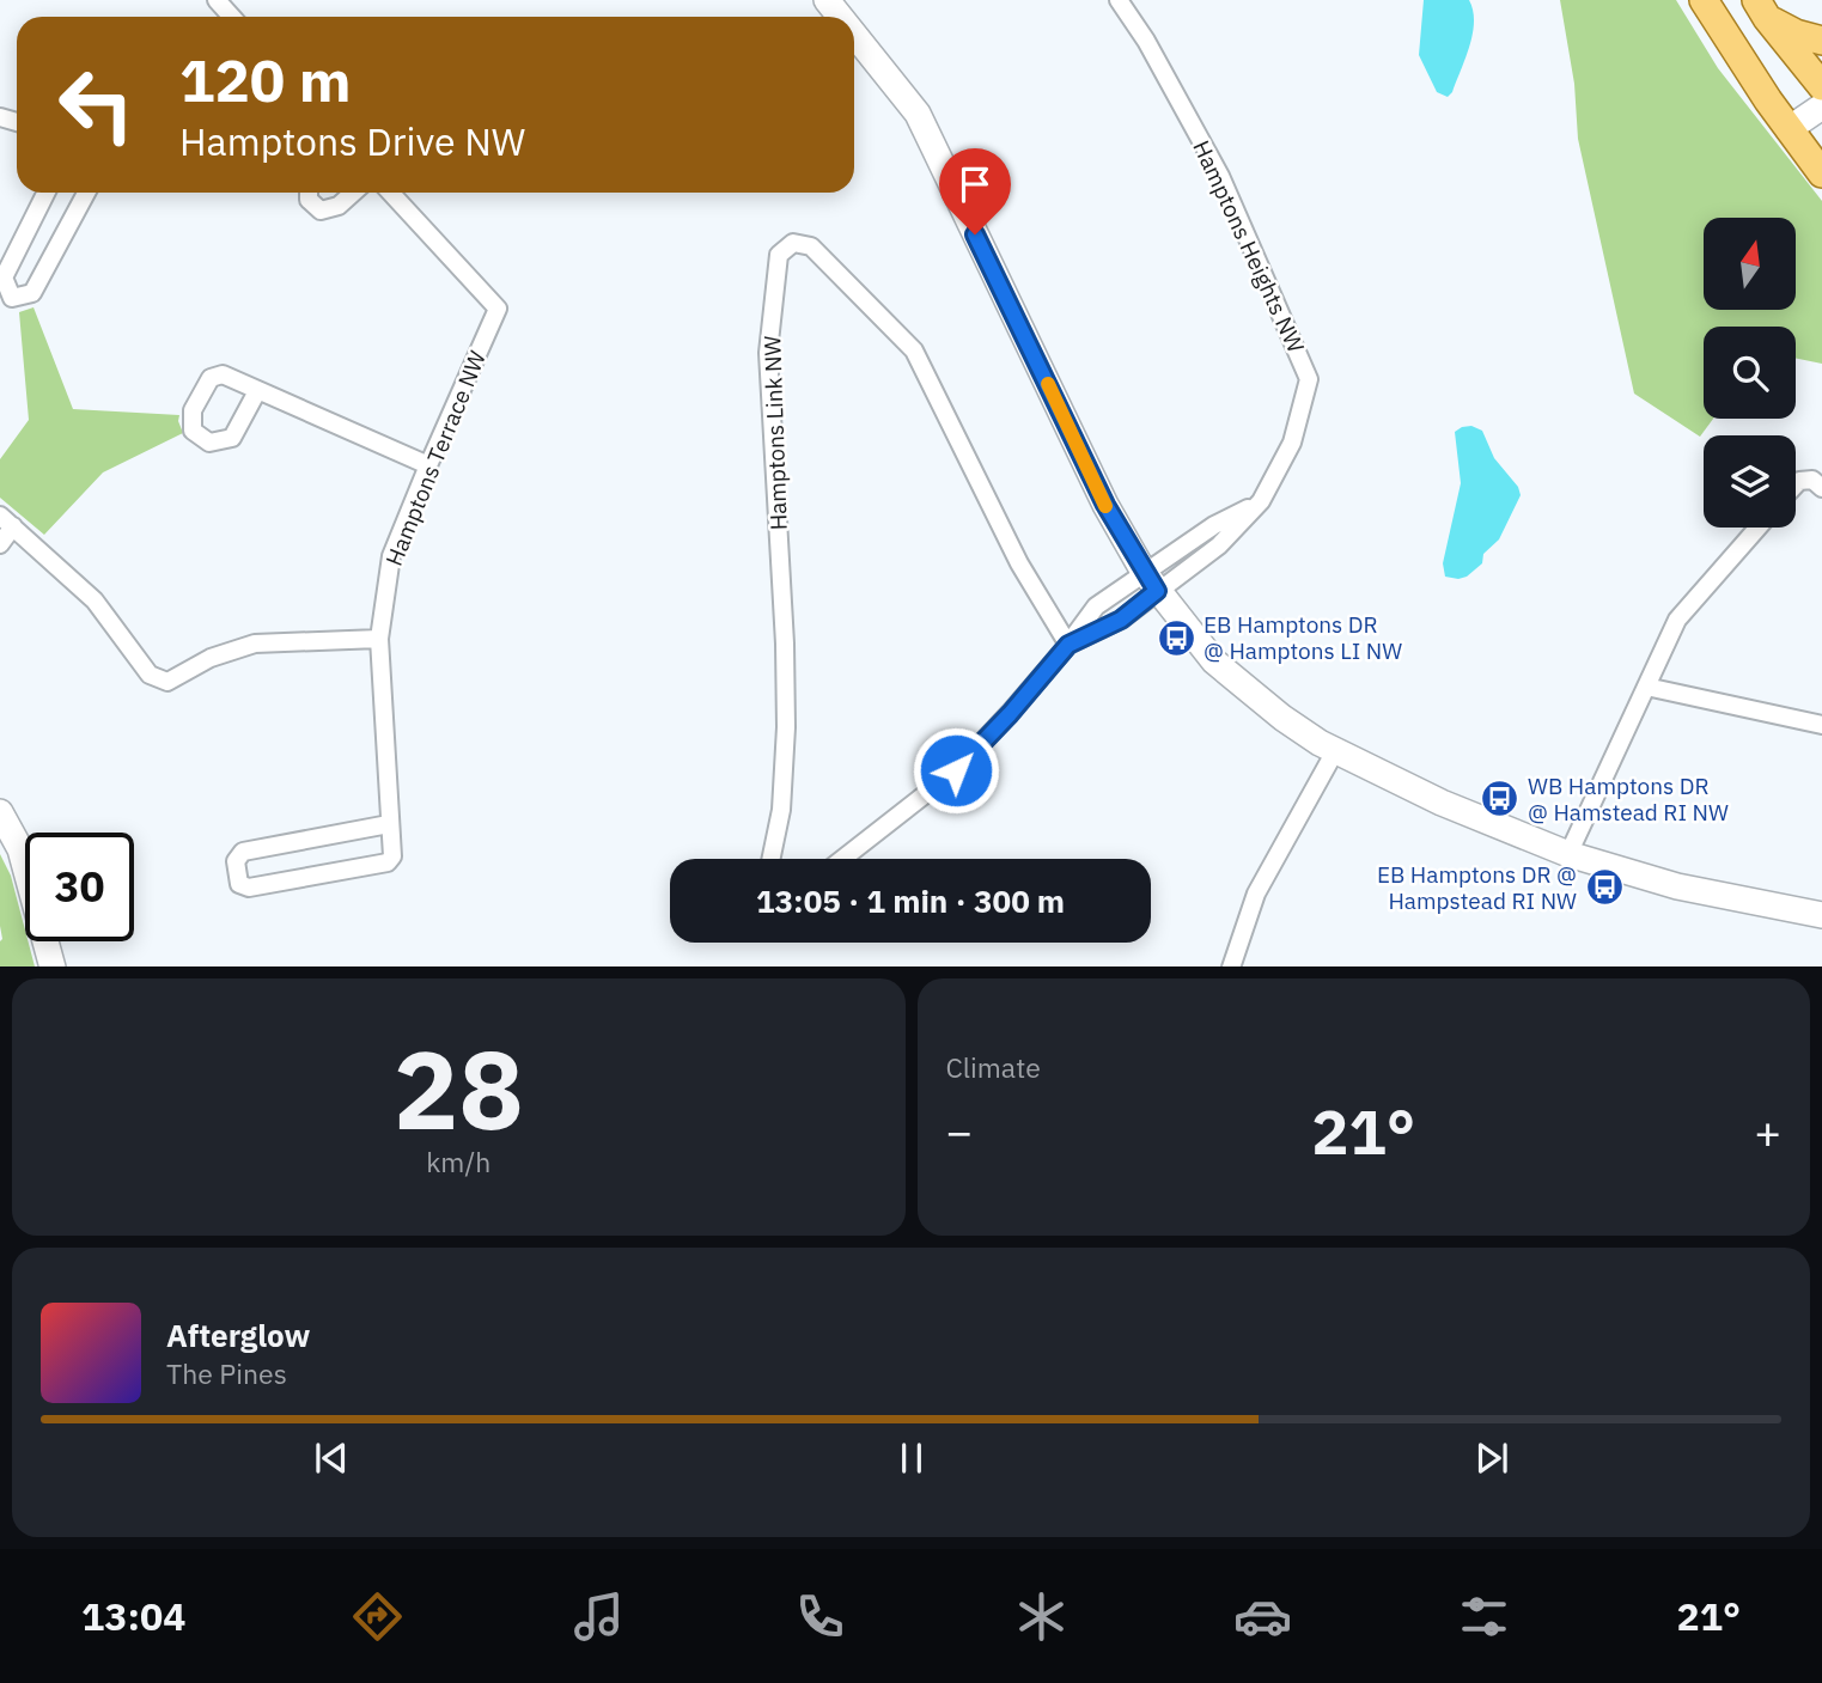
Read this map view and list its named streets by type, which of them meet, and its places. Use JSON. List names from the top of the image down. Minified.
{"streets":{"street":["Hamptons Heights NW","Hamptons Link NW","Hamptons Terrace NW"]},"places":{"bus stop":["EB Hamptons DR @ Hamptons LI NW","WB Hamptons DR @ Hamstead RI NW","EB Hamptons DR @ Hampstead RI NW"]},"north":"top","page":{"turn":["120 m","Hamptons Drive NW"],"limit":"30","trip":"13:05 · 1 min · 300 m","tile":[["28","km/h"],"Climate"],"heat":["−","21°","+"],"song":["Afterglow","The Pines"],"tabs":["13:04","21°"]}}
